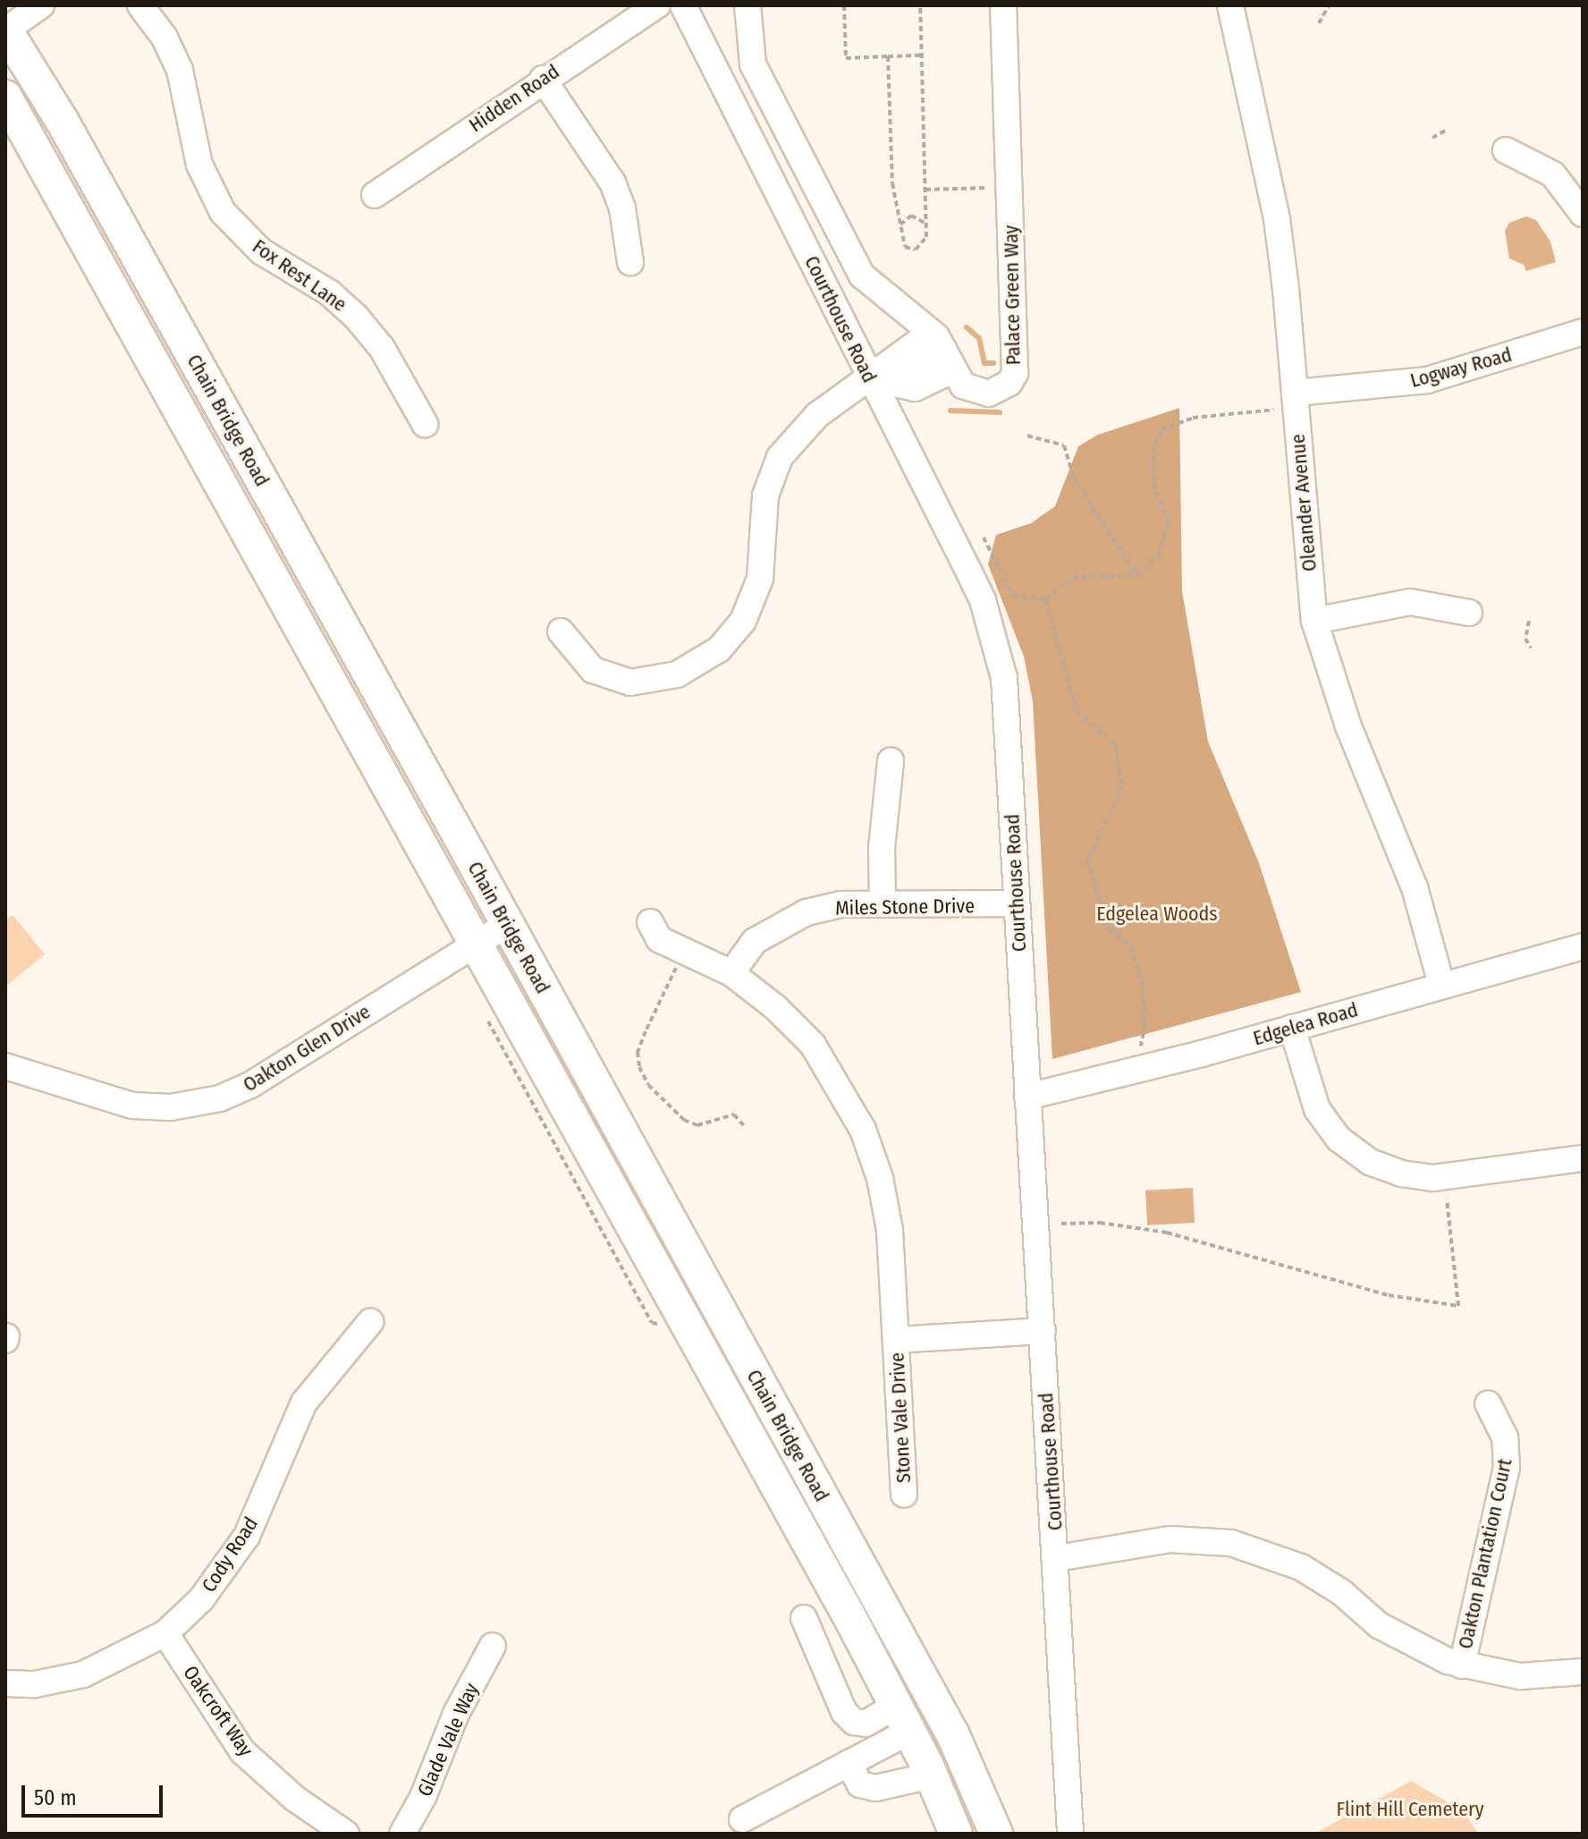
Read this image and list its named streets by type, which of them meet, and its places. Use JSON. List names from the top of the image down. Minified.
{"streets":{"main road":["Chain Bridge Road"],"street":["Hidden Road","Fox Rest Lane","Palace Green Way","Courthouse Road","Logway Road","Oleander Avenue","Miles Stone Drive","Edgelea Road","Oakton Glen Drive","Stone Vale Drive","Oakton Plantation Court","Cody Road","Oakcroft Way","Glade Vale Way"]},"crossings":[["Courthouse Road","Miles Stone Drive"],["Courthouse Road","Edgelea Road"],["Courthouse Road","Stone Vale Drive"],["Logway Road","Oleander Avenue"],["Chain Bridge Road","Oakton Glen Drive"],["Oleander Avenue","Edgelea Road"],["Miles Stone Drive","Stone Vale Drive"],["Cody Road","Oakcroft Way"]],"parks":["Edgelea Woods","Flint Hill Cemetery"],"scale_bar":"50 m"}
